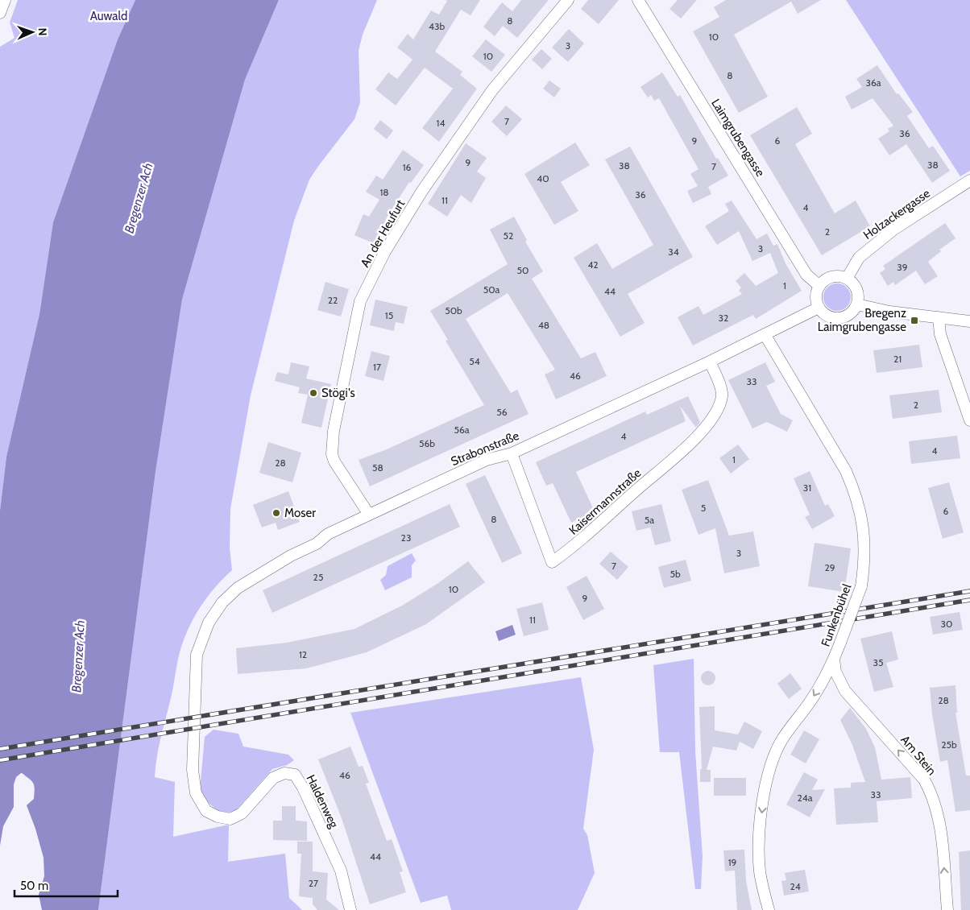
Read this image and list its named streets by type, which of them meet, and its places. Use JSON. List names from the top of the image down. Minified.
{"streets":{"street":["Laimgrubengasse","Holzackergasse","An der Heufurt","Strabonstraße","Kaisermannstraße","Funkenbühel","Am Stein","Haldenweg"]},"crossings":[["Laimgrubengasse","Holzackergasse"],["Laimgrubengasse","Strabonstraße"],["Holzackergasse","Strabonstraße"],["An der Heufurt","Strabonstraße"],["Strabonstraße","Kaisermannstraße"],["Strabonstraße","Funkenbühel"],["Strabonstraße","Haldenweg"],["Funkenbühel","Am Stein"]],"one_way":["Funkenbühel","Am Stein"],"water":["Bregenzer Ach"],"parks":["Auwald"],"places":{"transit":["Bregenz Laimgrubengasse"],"other":["Stögi's","Moser"]},"house_numbers":["8","43b","10","3","10","8","36a","7","14","36","9","6","9","38","38","7","16","40","18","36","11","4","2","52","3","34","42","39","50","1","50a","44","22","50b","15","32","48","21","54","17","46","33","2","56","56a","4","56b","4","1","28","58","31","5","6","8","5a","23","3","7","29","5b","25","10","9","11","30","12","35","28","25b","46","33","24a","44","19","27","24"],"scale_bar":"50 m","north":"right"}
